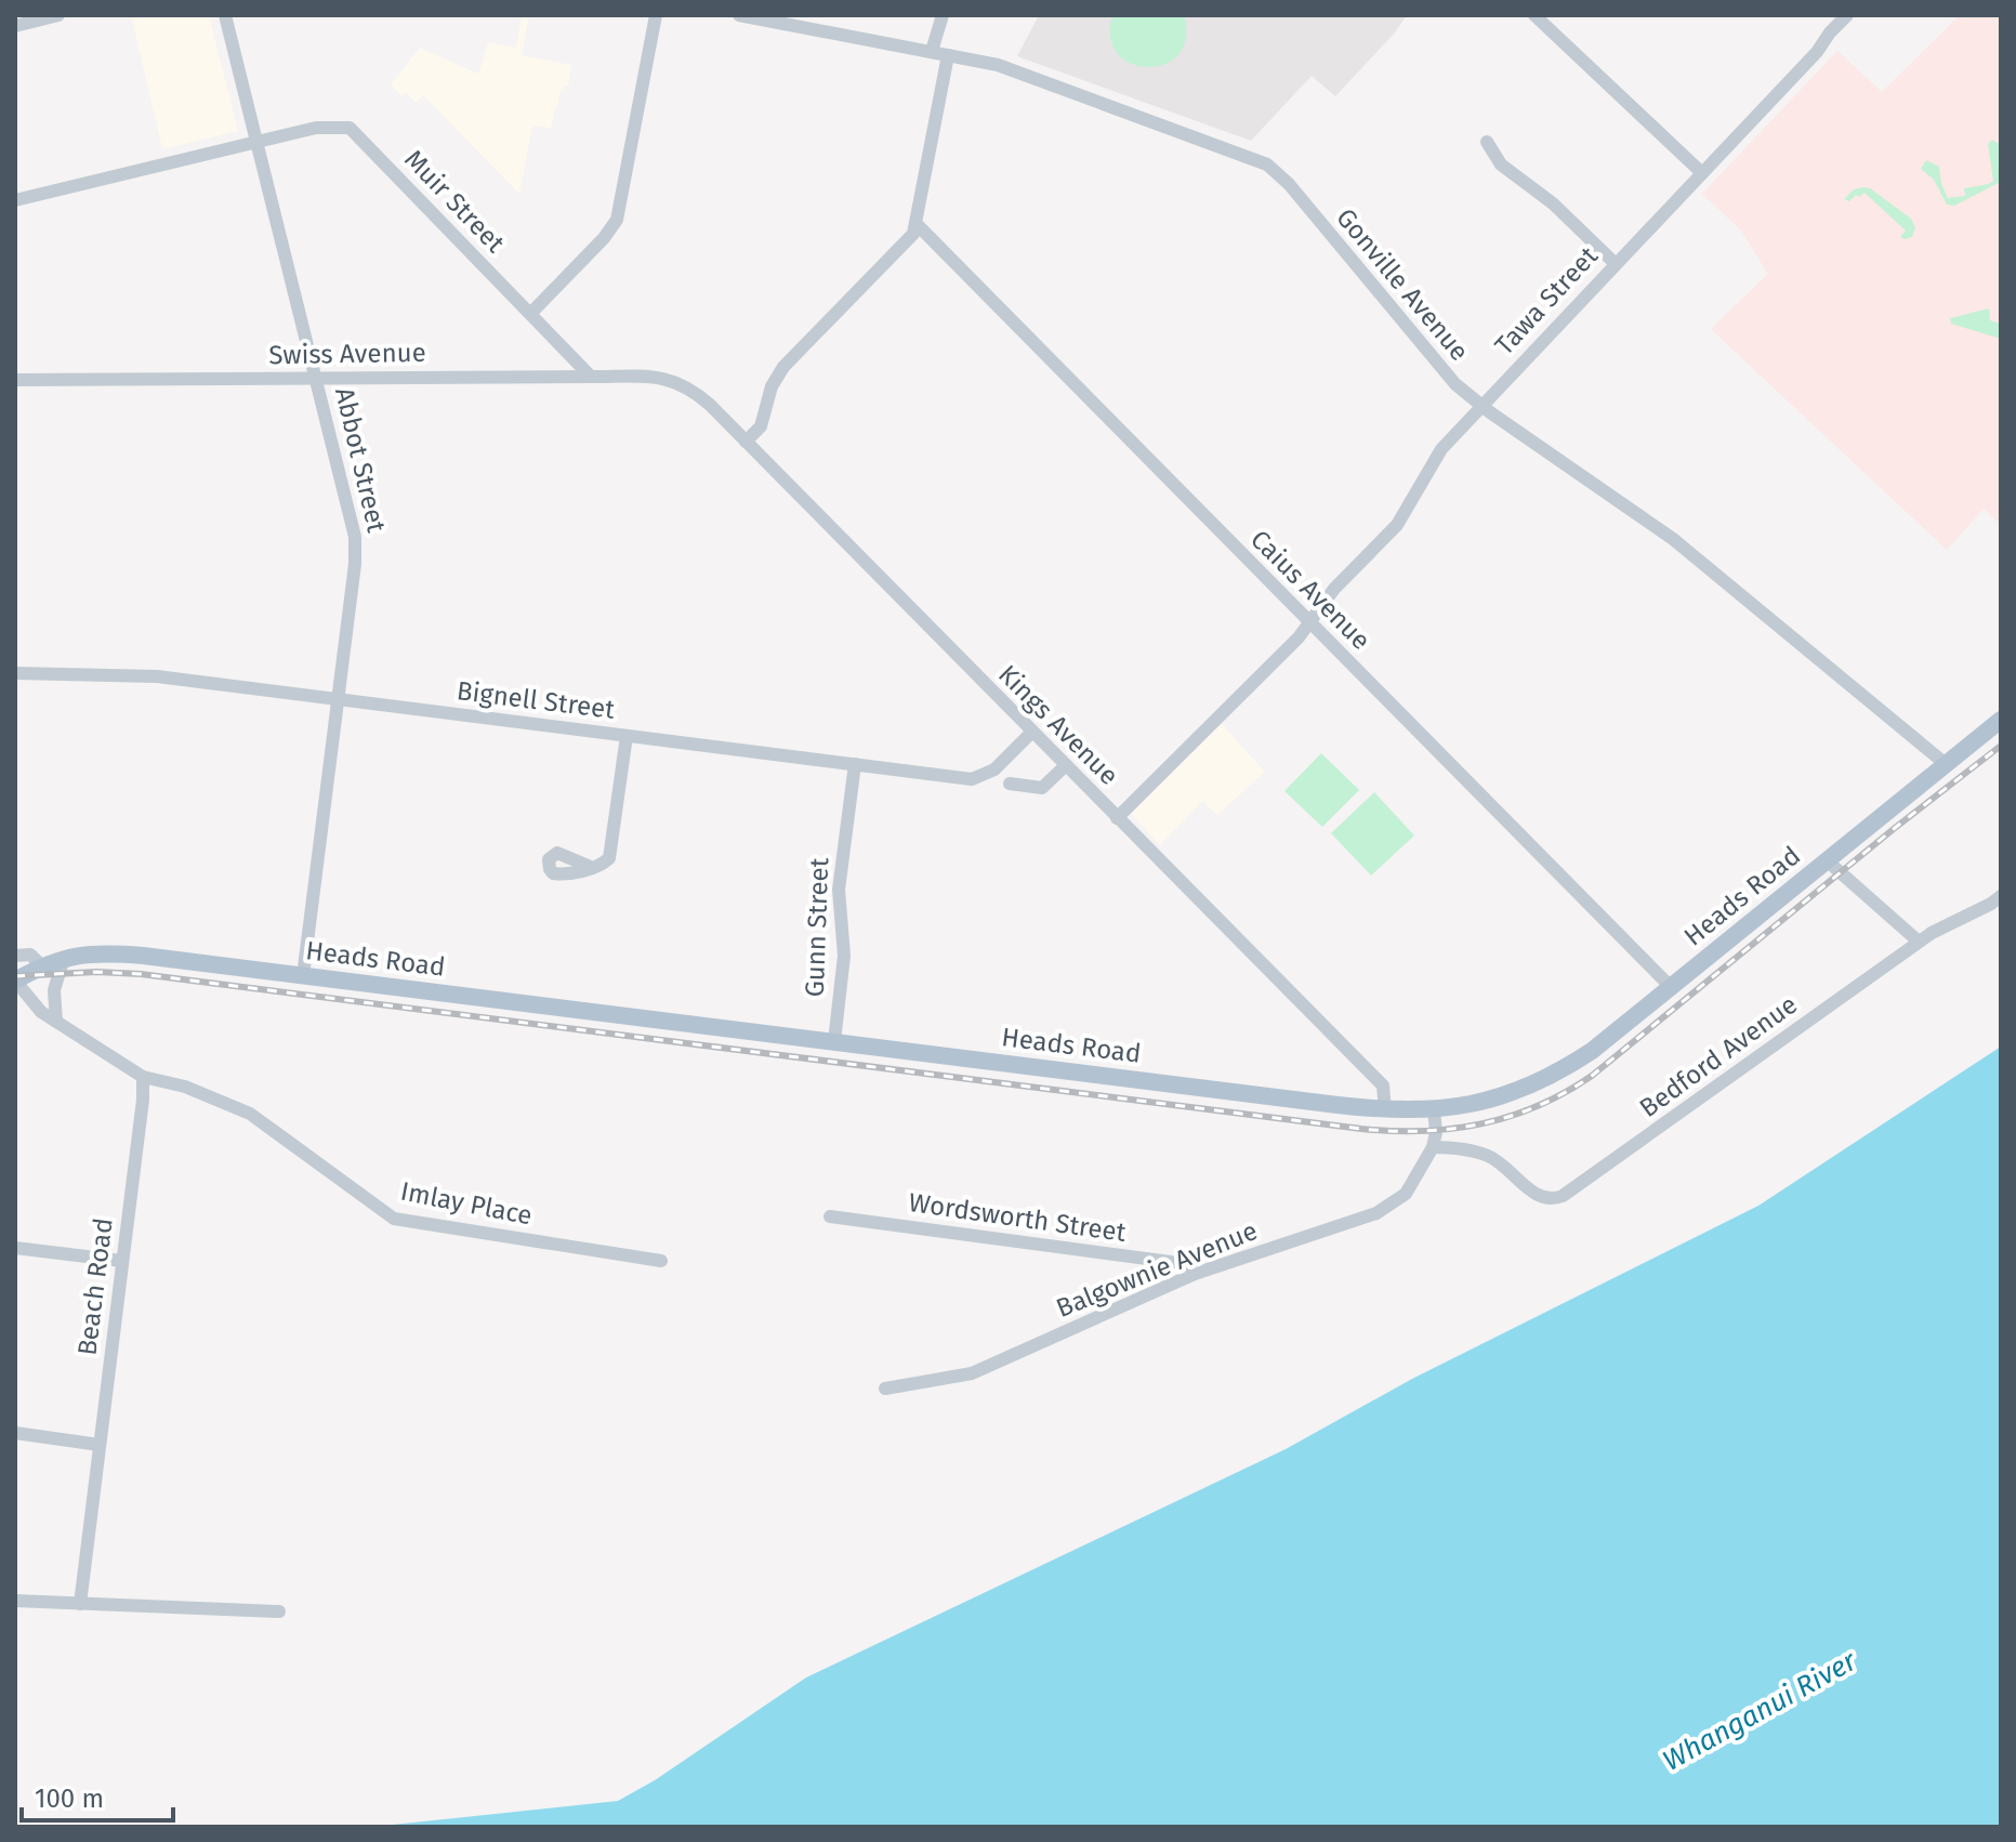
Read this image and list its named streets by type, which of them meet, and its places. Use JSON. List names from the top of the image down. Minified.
{"streets":{"main road":["Heads Road"],"street":["Muir Street","Gonville Avenue","Tawa Street","Swiss Avenue","Abbot Street","Caius Avenue","Bignell Street","Kings Avenue","Gunn Street","Bedford Avenue","Imlay Place","Wordsworth Street","Balgownie Avenue","Beach Road"]},"crossings":[["Muir Street","Swiss Avenue"],["Muir Street","Abbot Street"],["Gonville Avenue","Tawa Street"],["Gonville Avenue","Heads Road"],["Tawa Street","Caius Avenue"],["Tawa Street","Kings Avenue"],["Swiss Avenue","Abbot Street"],["Swiss Avenue","Kings Avenue"],["Abbot Street","Bignell Street"],["Abbot Street","Heads Road"],["Caius Avenue","Heads Road"],["Bignell Street","Kings Avenue"],["Bignell Street","Gunn Street"],["Kings Avenue","Heads Road"],["Heads Road","Gunn Street"],["Heads Road","Balgownie Avenue"],["Bedford Avenue","Balgownie Avenue"],["Imlay Place","Beach Road"],["Wordsworth Street","Balgownie Avenue"]],"water":["Whanganui River"],"scale_bar":"100 m"}
